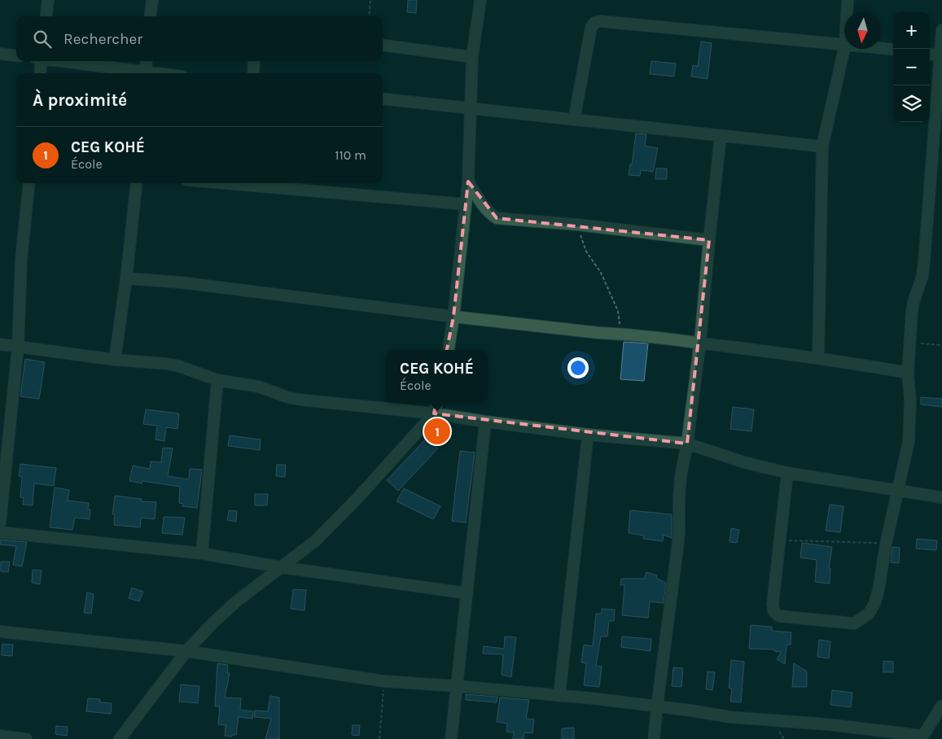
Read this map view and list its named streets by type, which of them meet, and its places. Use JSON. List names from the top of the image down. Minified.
{"north":"bottom","page":{"map_buttons":["+","−"],"search":"Rechercher","heading":"À proximité","list":[{"mark":"1","name":"CEG KOHÉ","note":"École","value":"110 m"}],"popup":["CEG KOHÉ","École"],"pins":"1"}}
